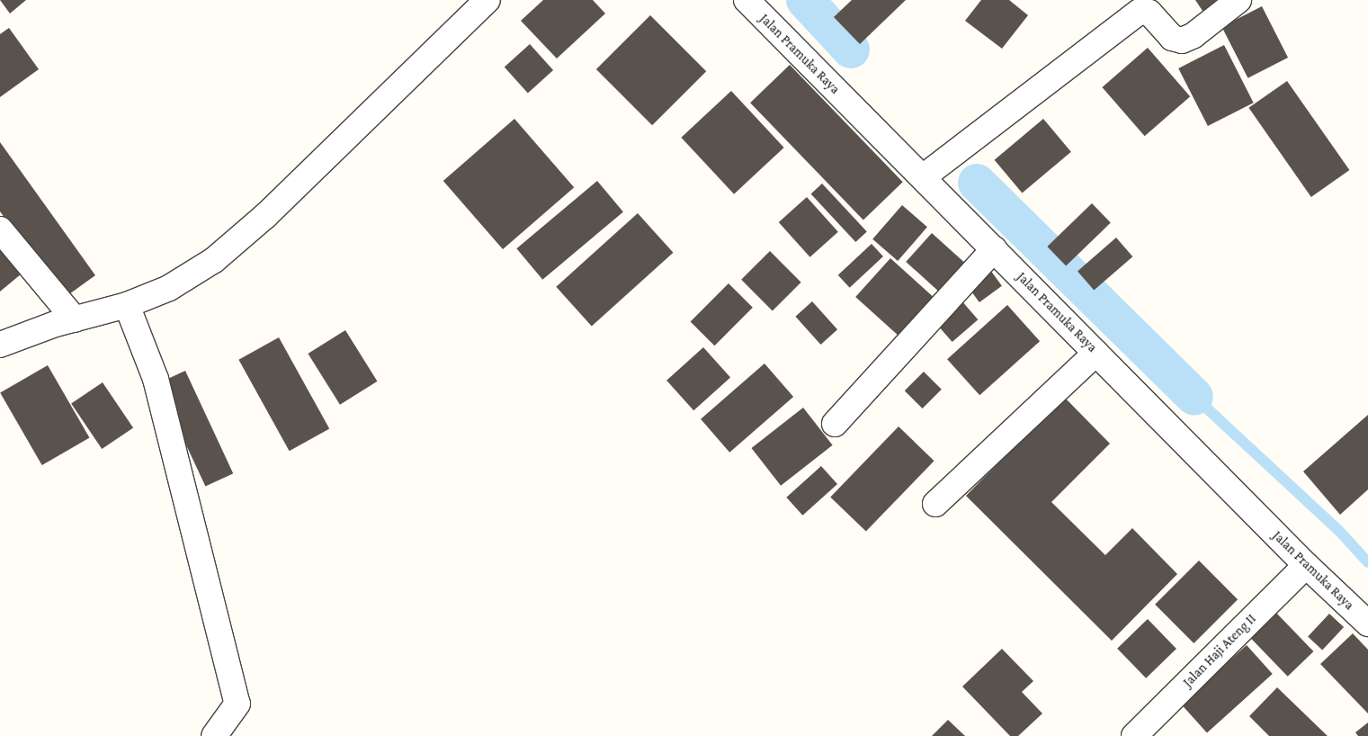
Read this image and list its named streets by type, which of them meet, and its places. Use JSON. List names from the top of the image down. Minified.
{"streets":{"street":["Jalan Pramuka Raya","Jalan Haji Ateng II"]},"crossings":[["Jalan Pramuka Raya","Jalan Haji Ateng II"]]}
